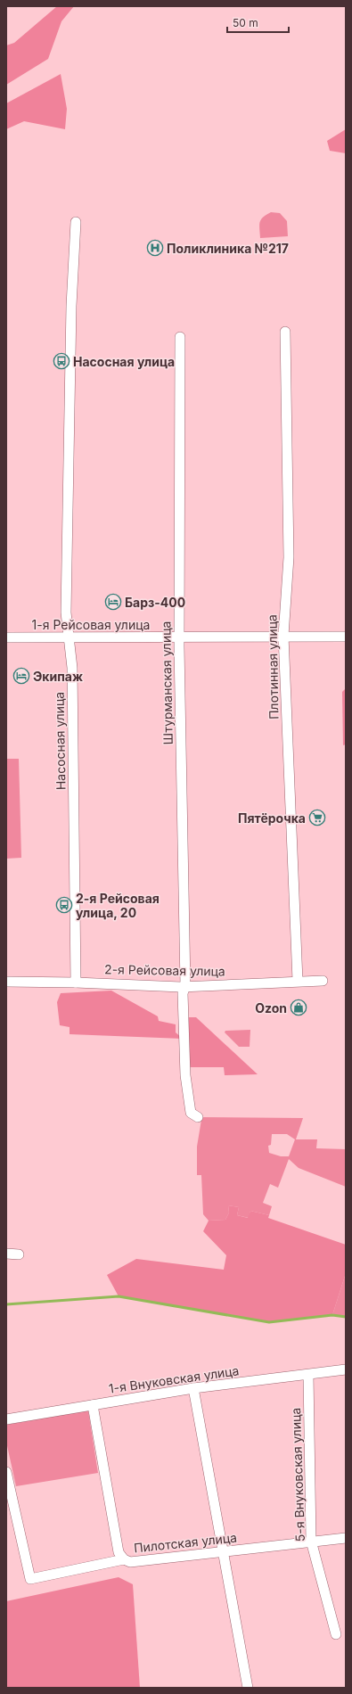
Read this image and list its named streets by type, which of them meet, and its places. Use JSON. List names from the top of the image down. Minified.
{"streets":{"street":["1-я Рейсовая улица","Плотинная улица","Штурманская улица","Насосная улица","2-я Рейсовая улица","1-я Внуковская улица","5-я Внуковская улица","Пилотская улица"]},"crossings":[["1-я Рейсовая улица","Плотинная улица"],["1-я Рейсовая улица","Штурманская улица"],["1-я Рейсовая улица","Насосная улица"],["Плотинная улица","2-я Рейсовая улица"],["Штурманская улица","2-я Рейсовая улица"],["Насосная улица","2-я Рейсовая улица"],["1-я Внуковская улица","5-я Внуковская улица"],["5-я Внуковская улица","Пилотская улица"]],"places":{"hospital":["Поликлиника №217"],"bus stop":["Насосная улица","2-я Рейсовая улица, 20"],"hotel":["Барз-400","Экипаж"],"supermarket":["Пятёрочка"],"shop":["Ozon"]},"scale_bar":"50 m"}
